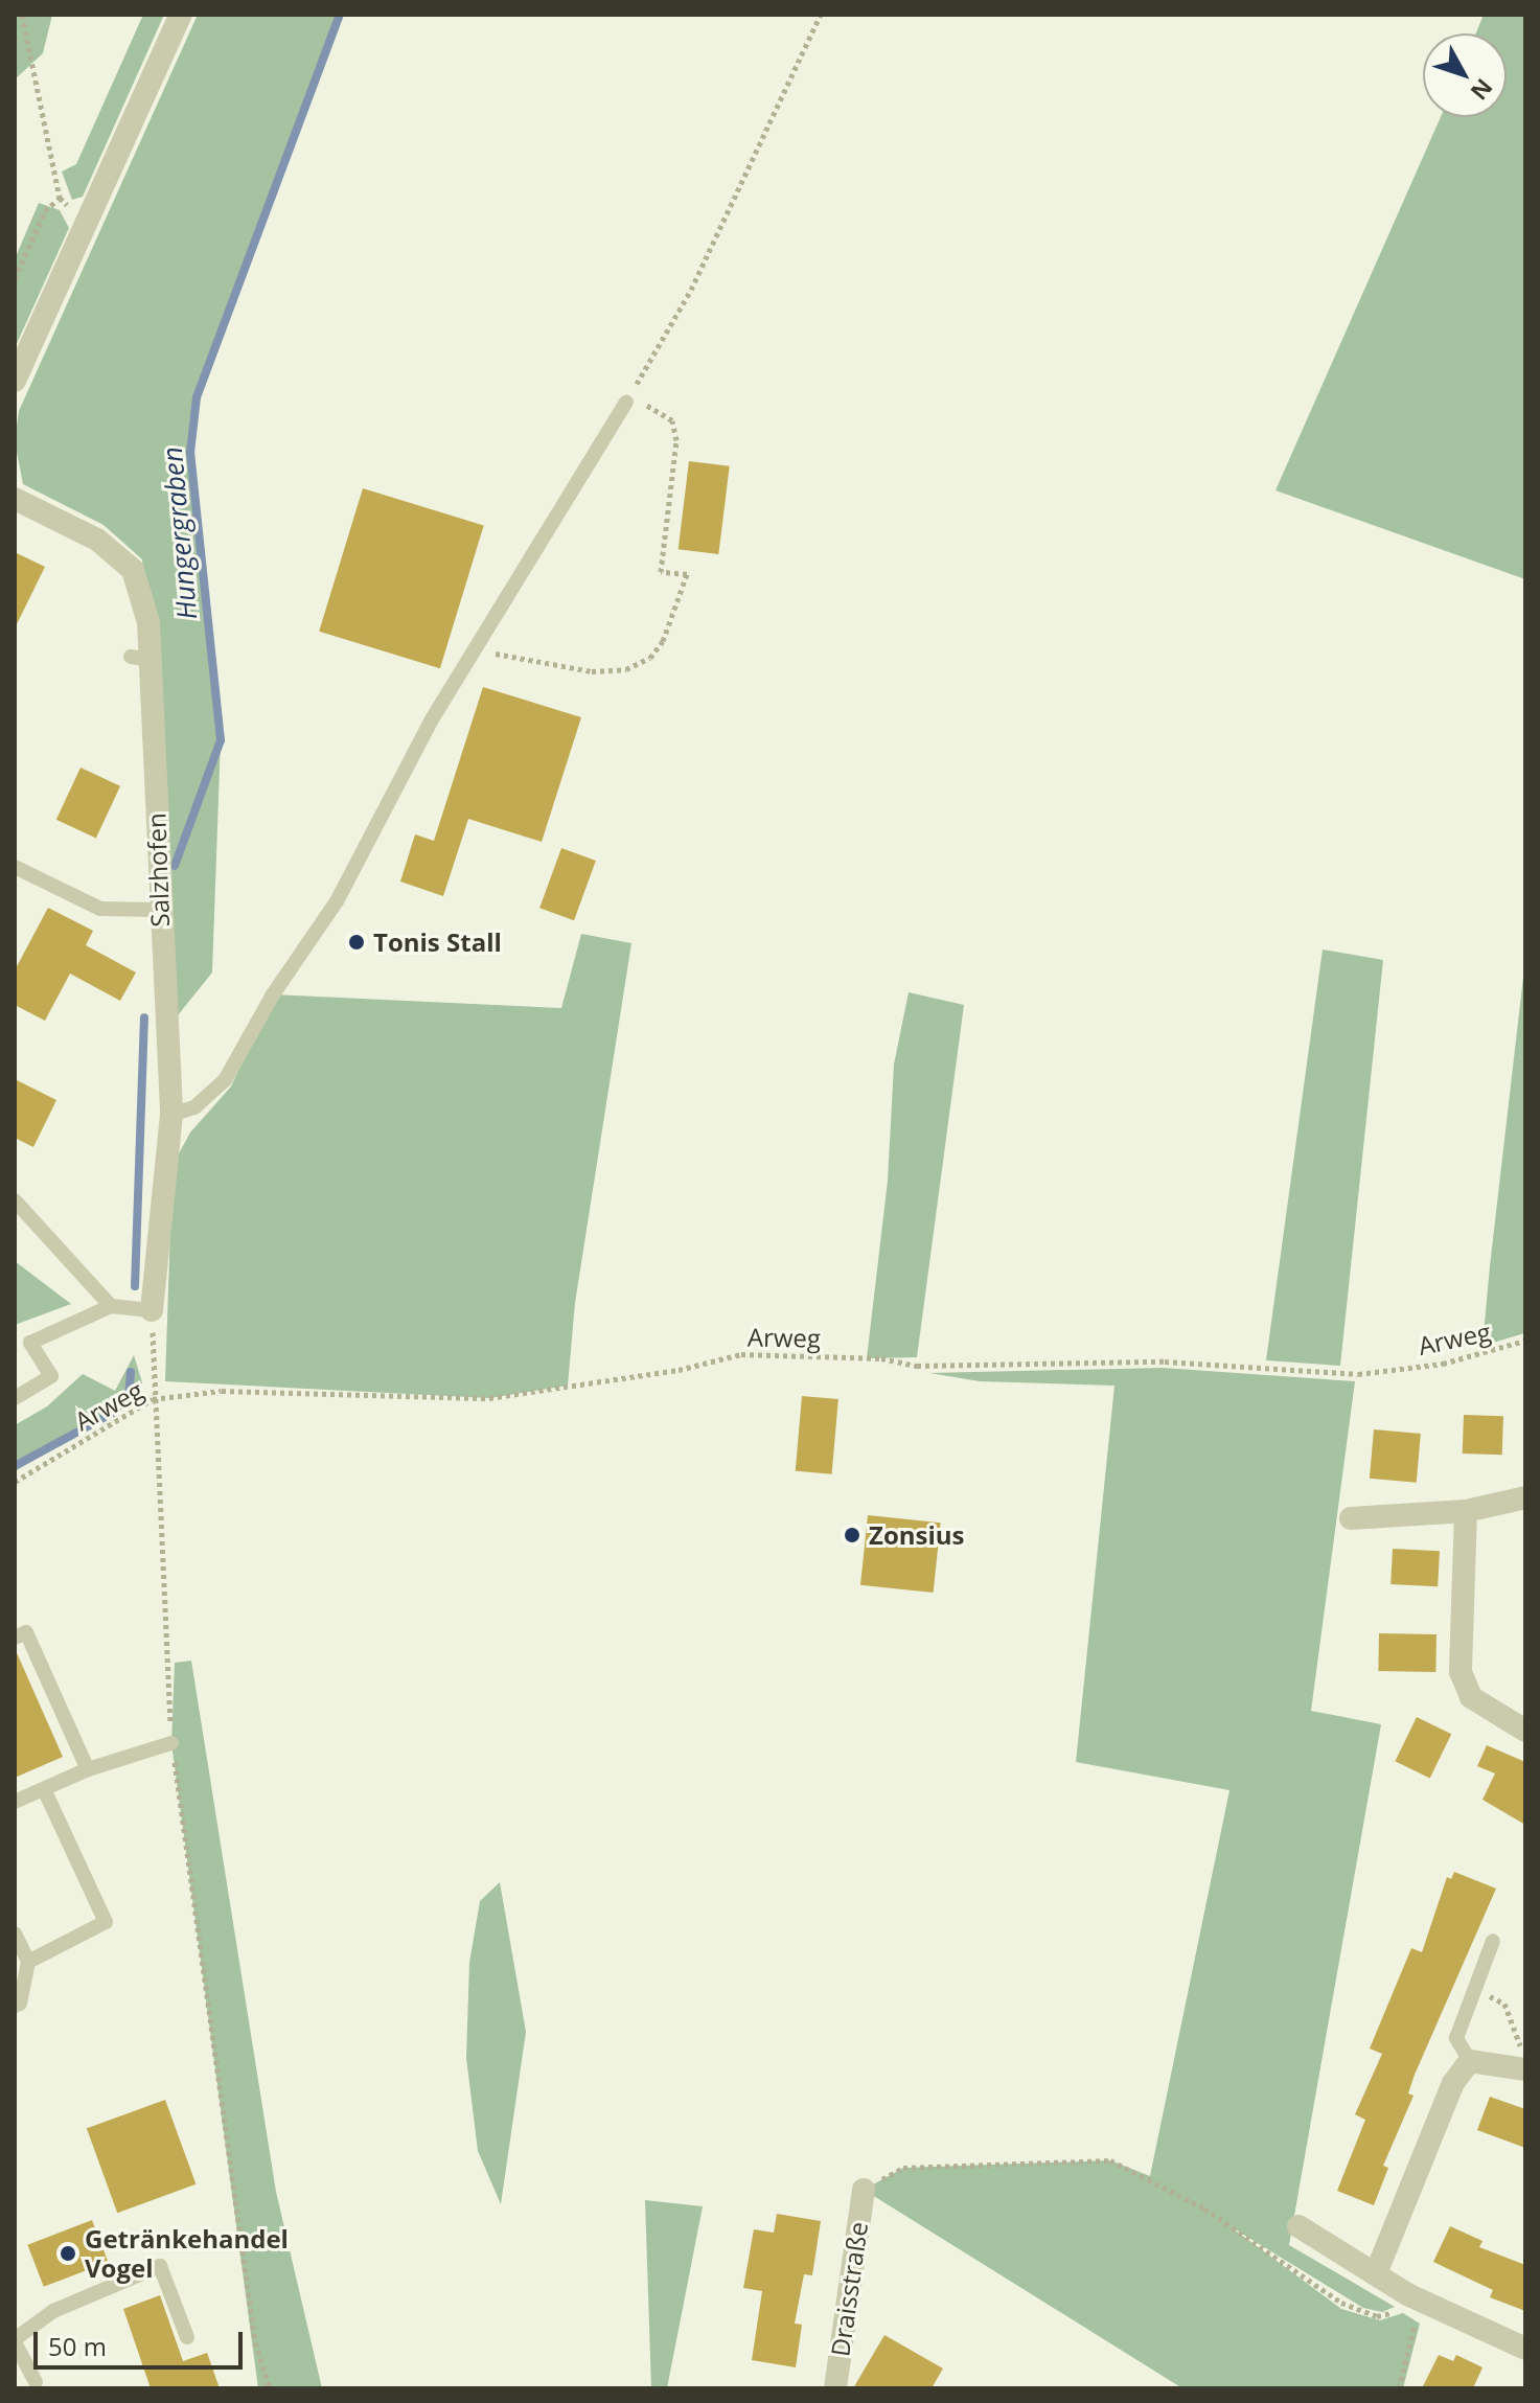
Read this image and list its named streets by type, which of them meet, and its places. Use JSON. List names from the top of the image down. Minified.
{"streets":{"street":["Salzhofen","Draisstraße"],"path":["Arweg"]},"water":["Hungergraben"],"places":["Tonis Stall","Zonsius","Getränkehandel Vogel"],"scale_bar":"50 m","north":"bottom right"}
